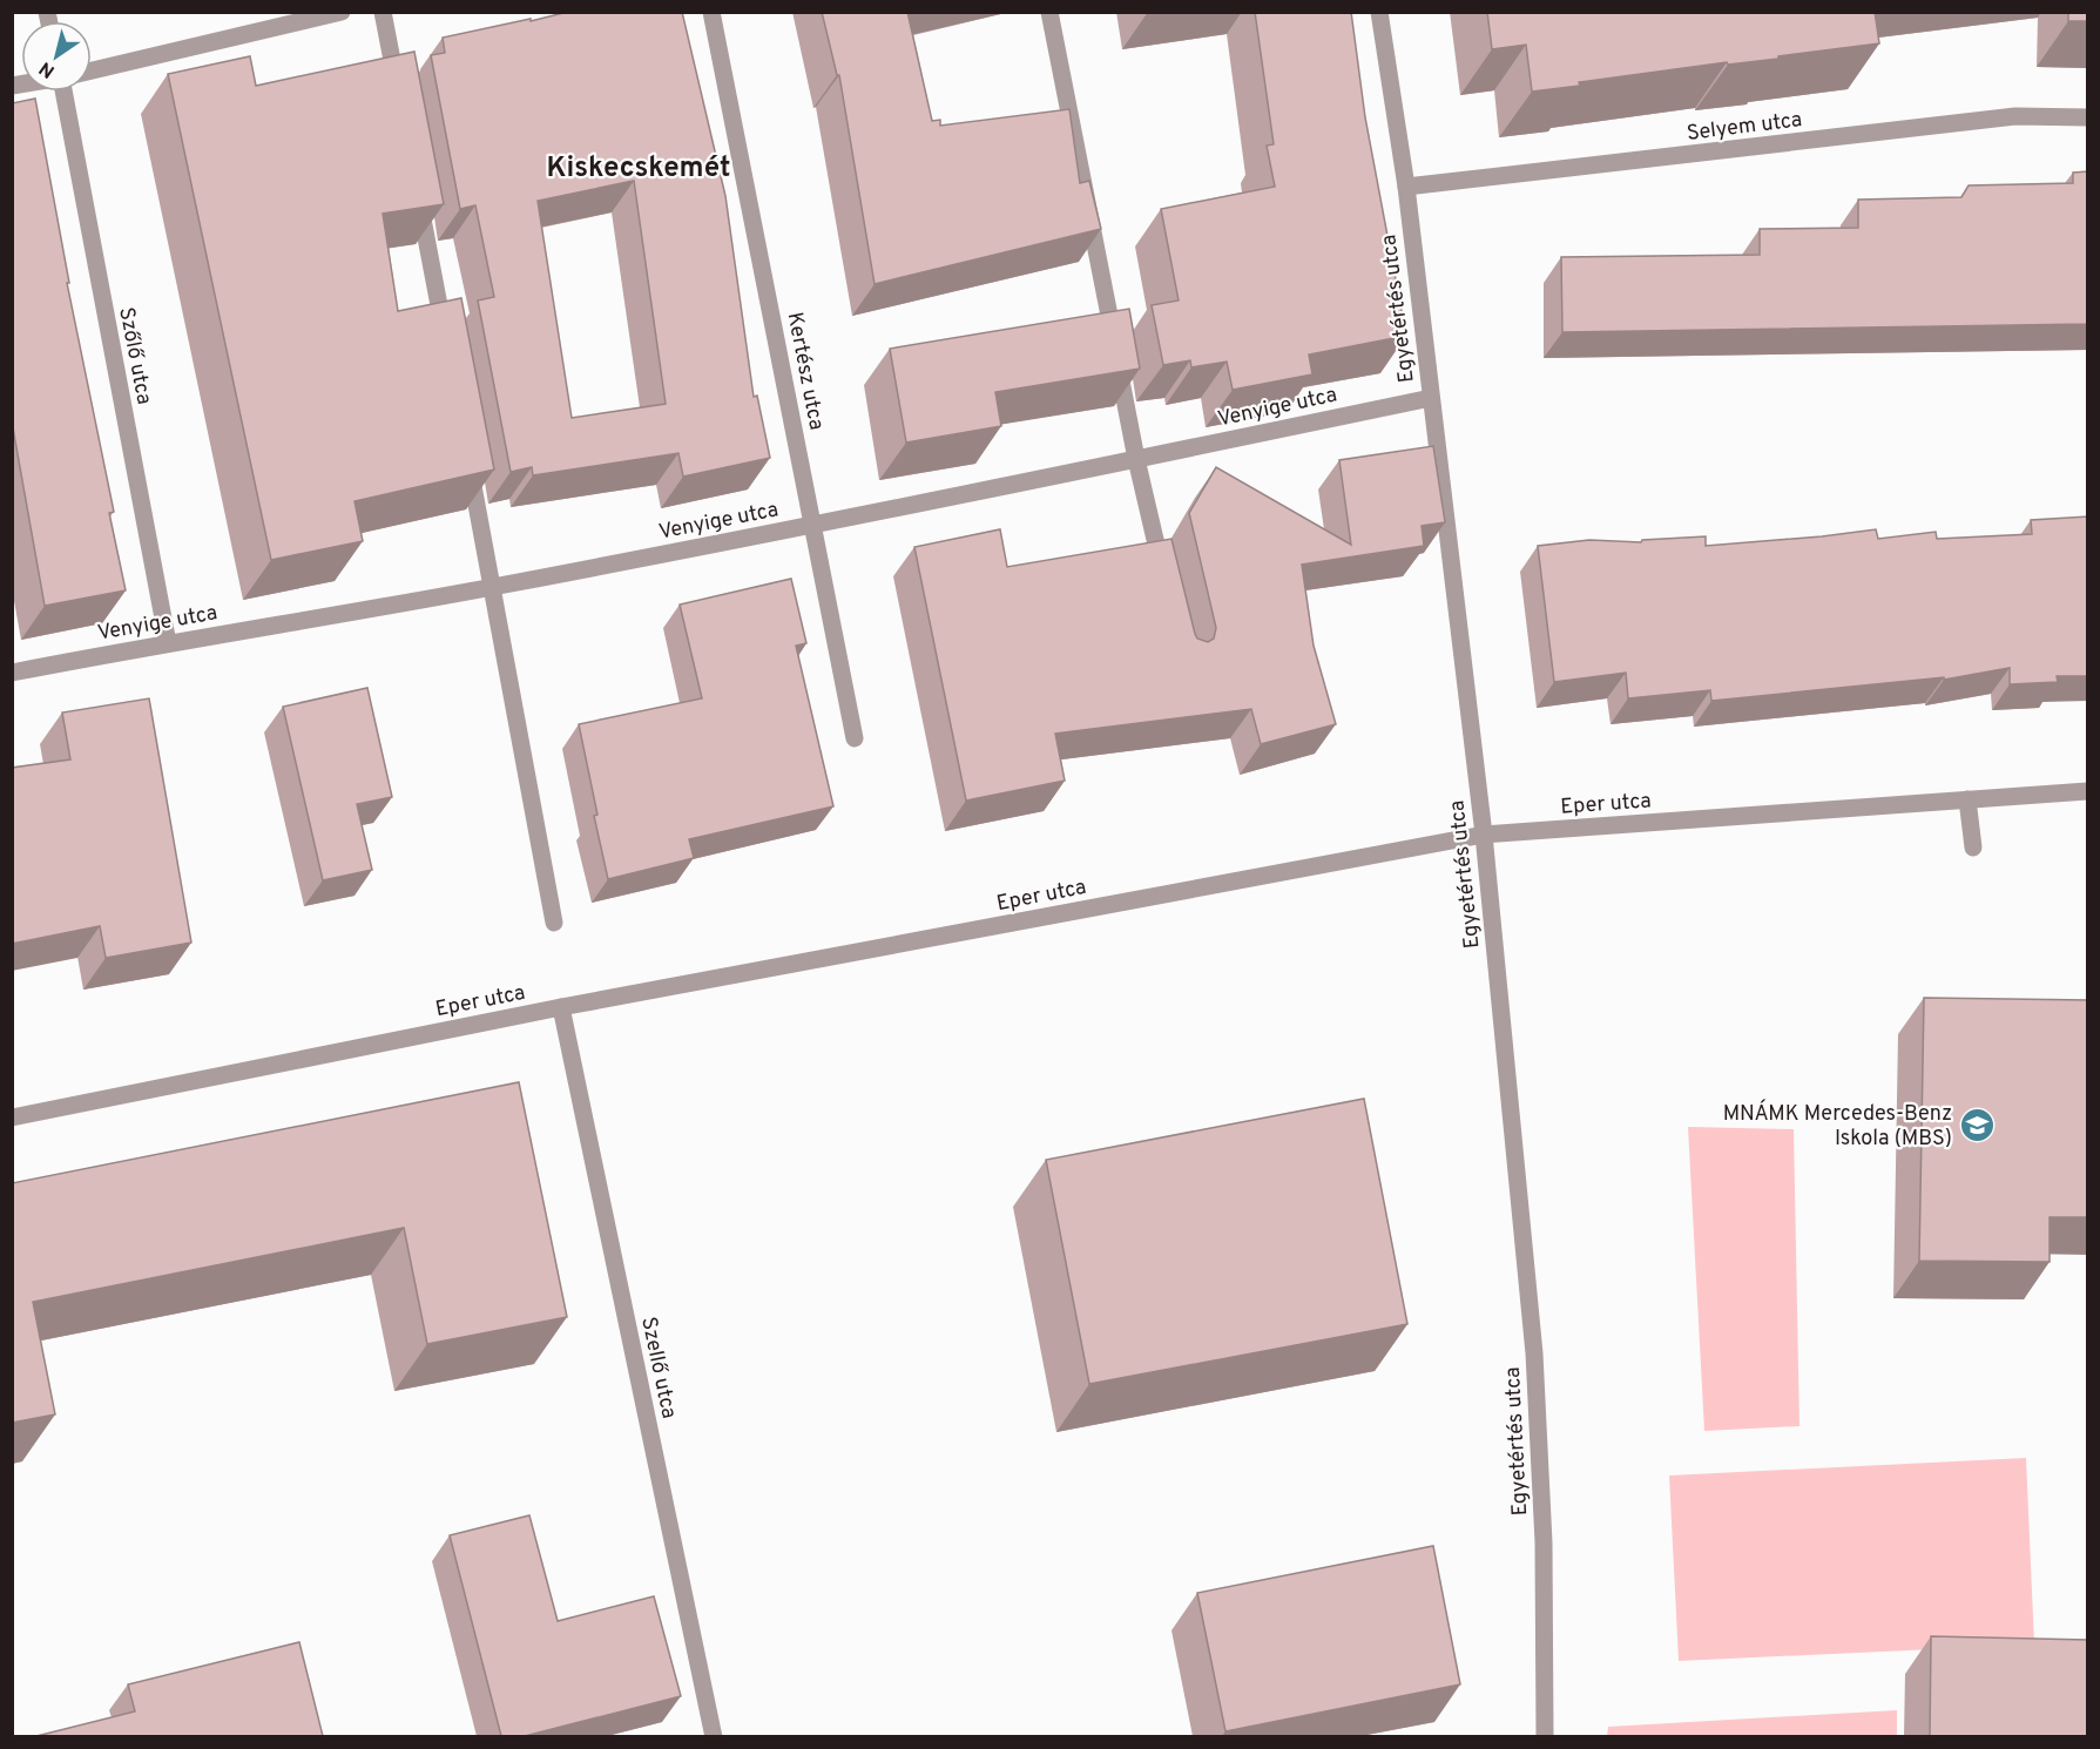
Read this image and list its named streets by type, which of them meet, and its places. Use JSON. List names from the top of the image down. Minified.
{"streets":{"street":["Selyem utca","Egyetértés utca","Szőlő utca","Kertész utca","Venyige utca","Eper utca","Szellő utca"]},"crossings":[["Selyem utca","Egyetértés utca"],["Egyetértés utca","Venyige utca"],["Egyetértés utca","Eper utca"],["Szőlő utca","Venyige utca"],["Kertész utca","Venyige utca"],["Eper utca","Szellő utca"]],"districts":["Kiskecskemét"],"places":{"school or university":["MNÁMK Mercedes-Benz Iskola (MBS)"]},"north":"bottom left"}
